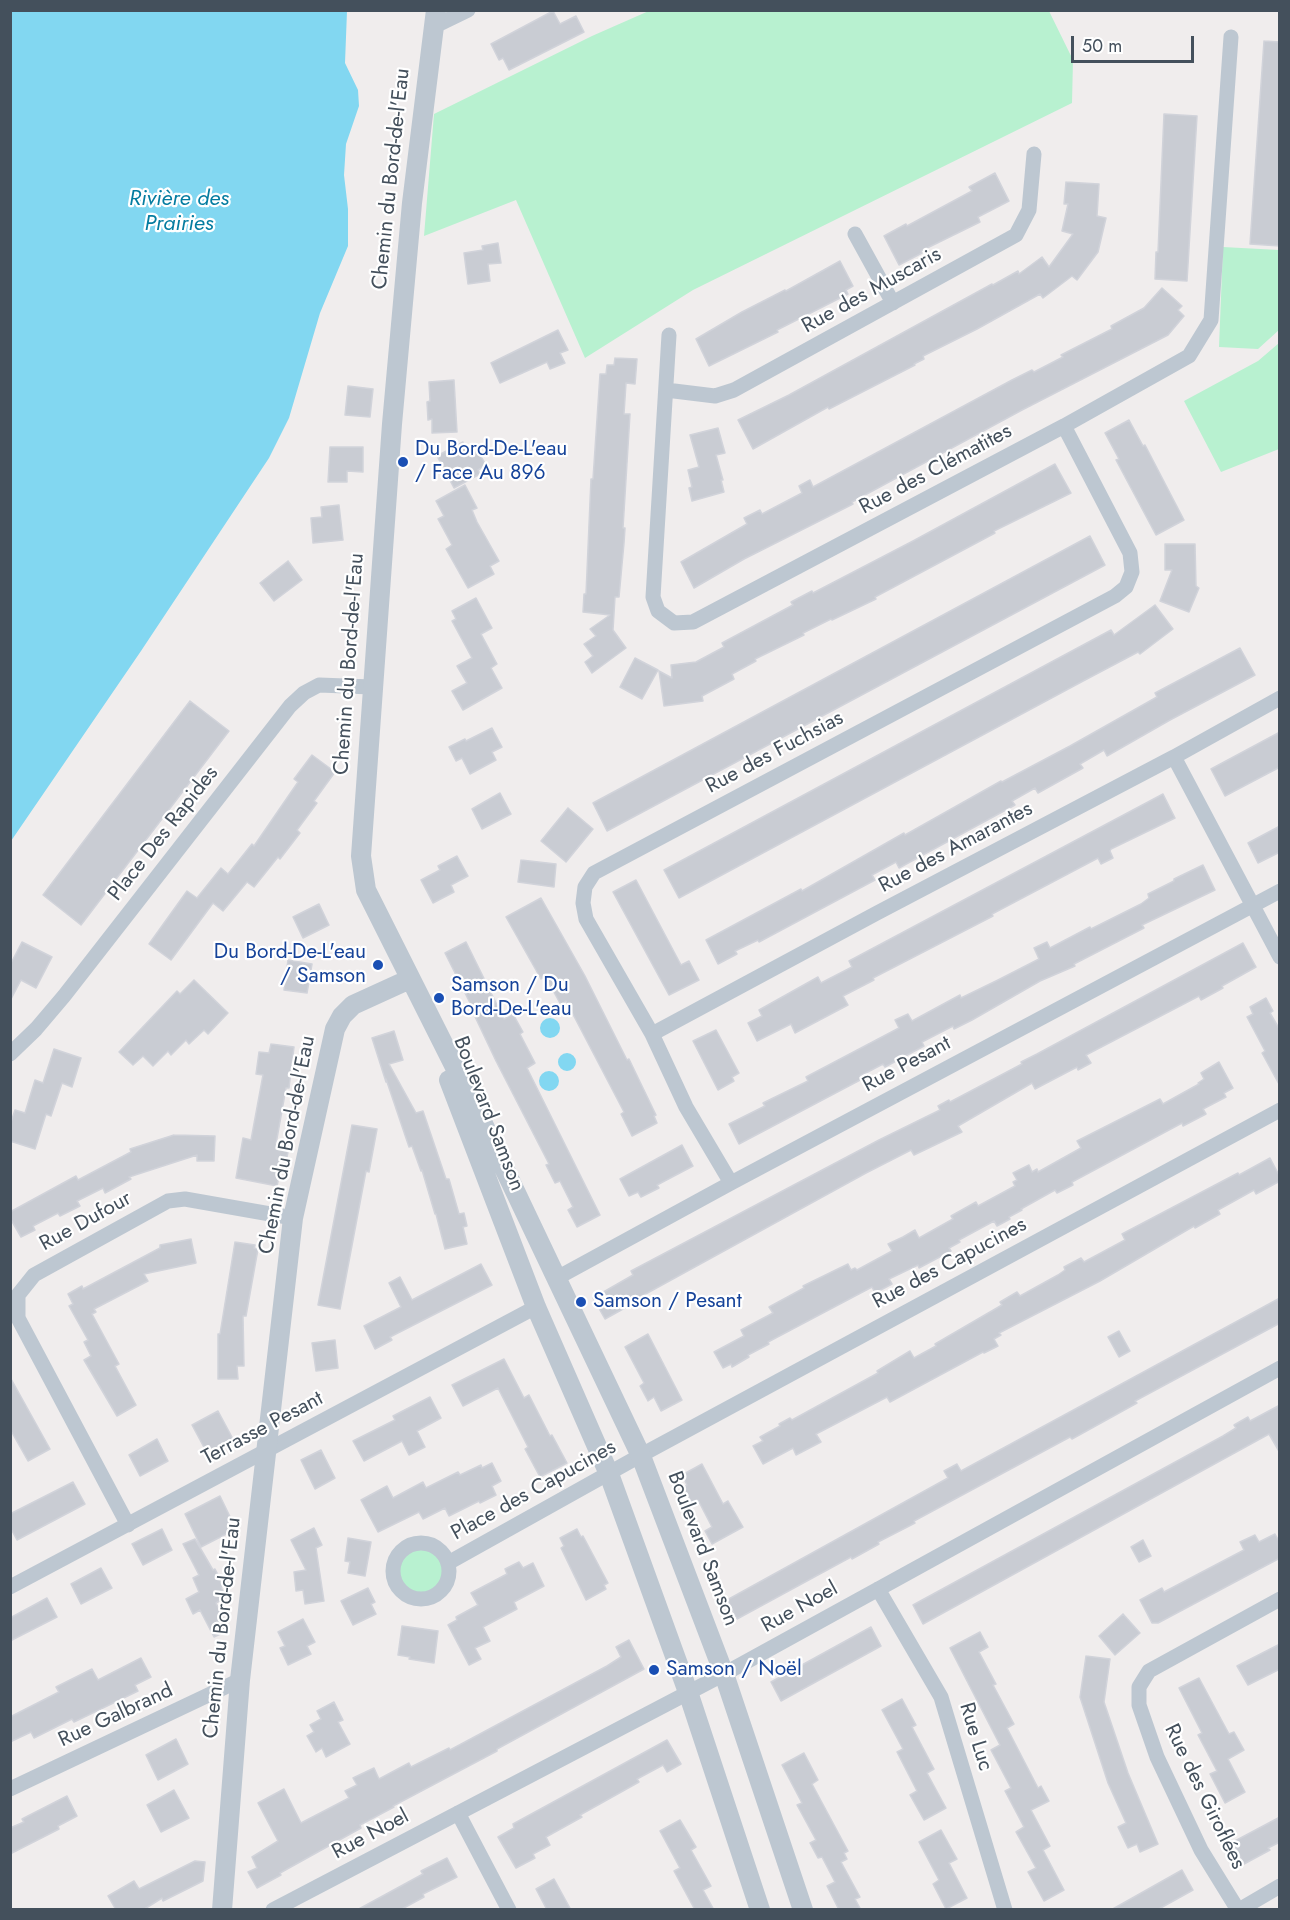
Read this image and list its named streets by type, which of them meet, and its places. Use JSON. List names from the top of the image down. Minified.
{"streets":{"street":["Chemin du Bord-de-l'Eau","Rue des Muscaris","Rue des Clématites","Rue des Fuchsias","Place Des Rapides","Rue des Amarantes","Rue Pesant","Boulevard Samson","Rue Dufour","Rue des Capucines","Terrasse Pesant","Place des Capucines","Rue Noel","Rue Galbrand","Rue Luc","Rue des Giroflées"]},"crossings":[["Chemin du Bord-de-l'Eau","Place Des Rapides"],["Chemin du Bord-de-l'Eau","Boulevard Samson"],["Chemin du Bord-de-l'Eau","Rue Dufour"],["Chemin du Bord-de-l'Eau","Terrasse Pesant"],["Chemin du Bord-de-l'Eau","Rue Galbrand"],["Rue des Muscaris","Rue des Clématites"],["Rue des Clématites","Rue des Fuchsias"],["Rue des Fuchsias","Rue des Amarantes"],["Rue des Fuchsias","Rue Pesant"],["Rue Pesant","Boulevard Samson"],["Boulevard Samson","Rue des Capucines"],["Boulevard Samson","Terrasse Pesant"],["Boulevard Samson","Place des Capucines"],["Boulevard Samson","Rue Noel"],["Rue Dufour","Terrasse Pesant"],["Rue des Capucines","Place des Capucines"],["Rue Noel","Rue Luc"]],"water":["Rivière des Prairies"],"places":["Du Bord-De-L'eau / Face Au 896","Du Bord-De-L'eau / Samson","Samson / Du Bord-De-L'eau","Samson / Pesant","Samson / Noël"],"scale_bar":"50 m"}
